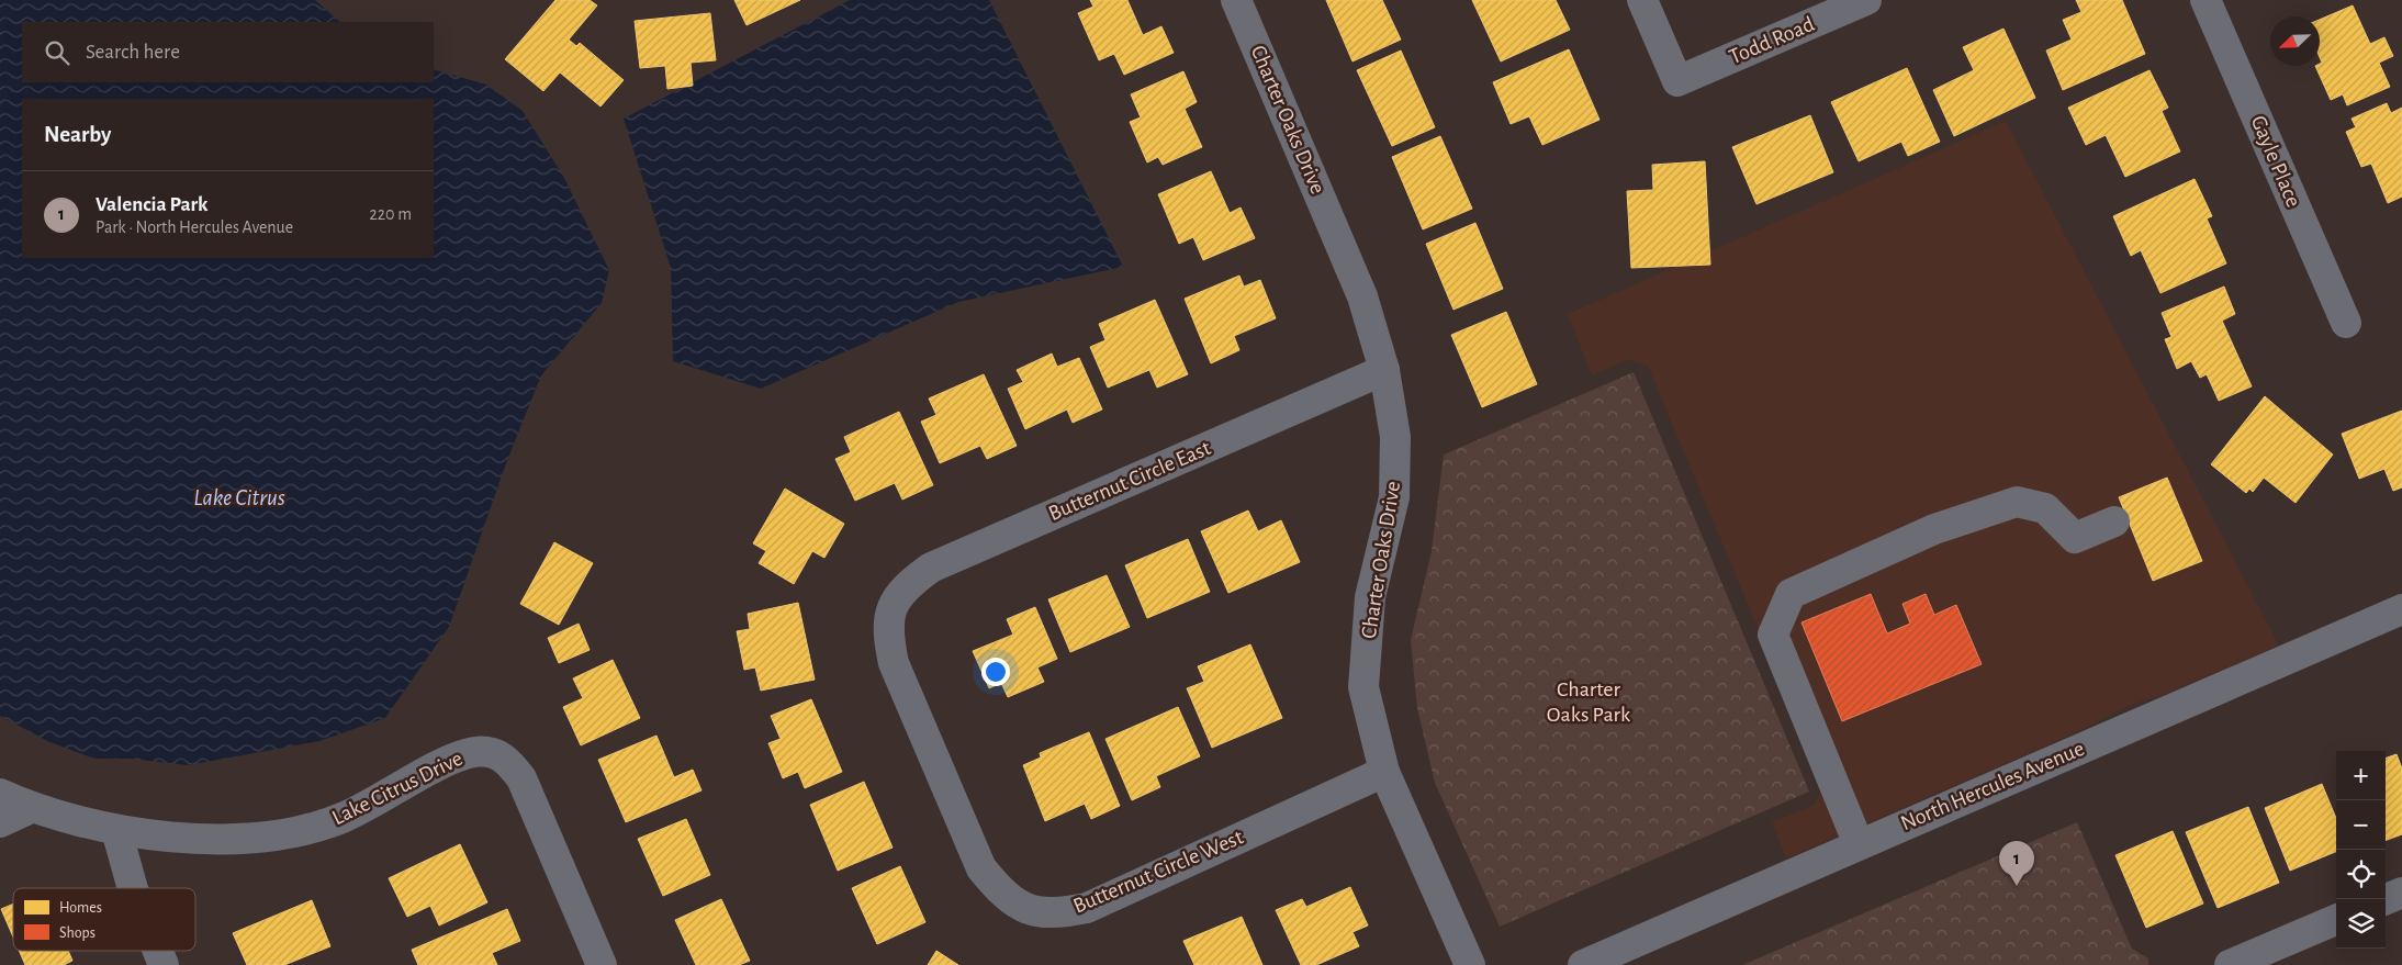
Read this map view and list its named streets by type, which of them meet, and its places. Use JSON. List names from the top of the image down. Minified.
{"streets":{"street":["Todd Road","Charter Oaks Drive","Gayle Place","Butternut Circle East","North Hercules Avenue","Lake Citrus Drive","Butternut Circle West"]},"crossings":[["Charter Oaks Drive","Butternut Circle East"],["Charter Oaks Drive","Butternut Circle West"],["Butternut Circle East","Butternut Circle West"]],"water":["Lake Citrus"],"parks":["Charter Oaks Park"],"legend":["Homes","Shops"],"north":"bottom left","page":{"search":"Search here","heading":"Nearby","list":[{"mark":"1","name":"Valencia Park","note":"Park · North Hercules Avenue","value":"220 m"}],"map_buttons":["+","−"],"pins":"1"}}
